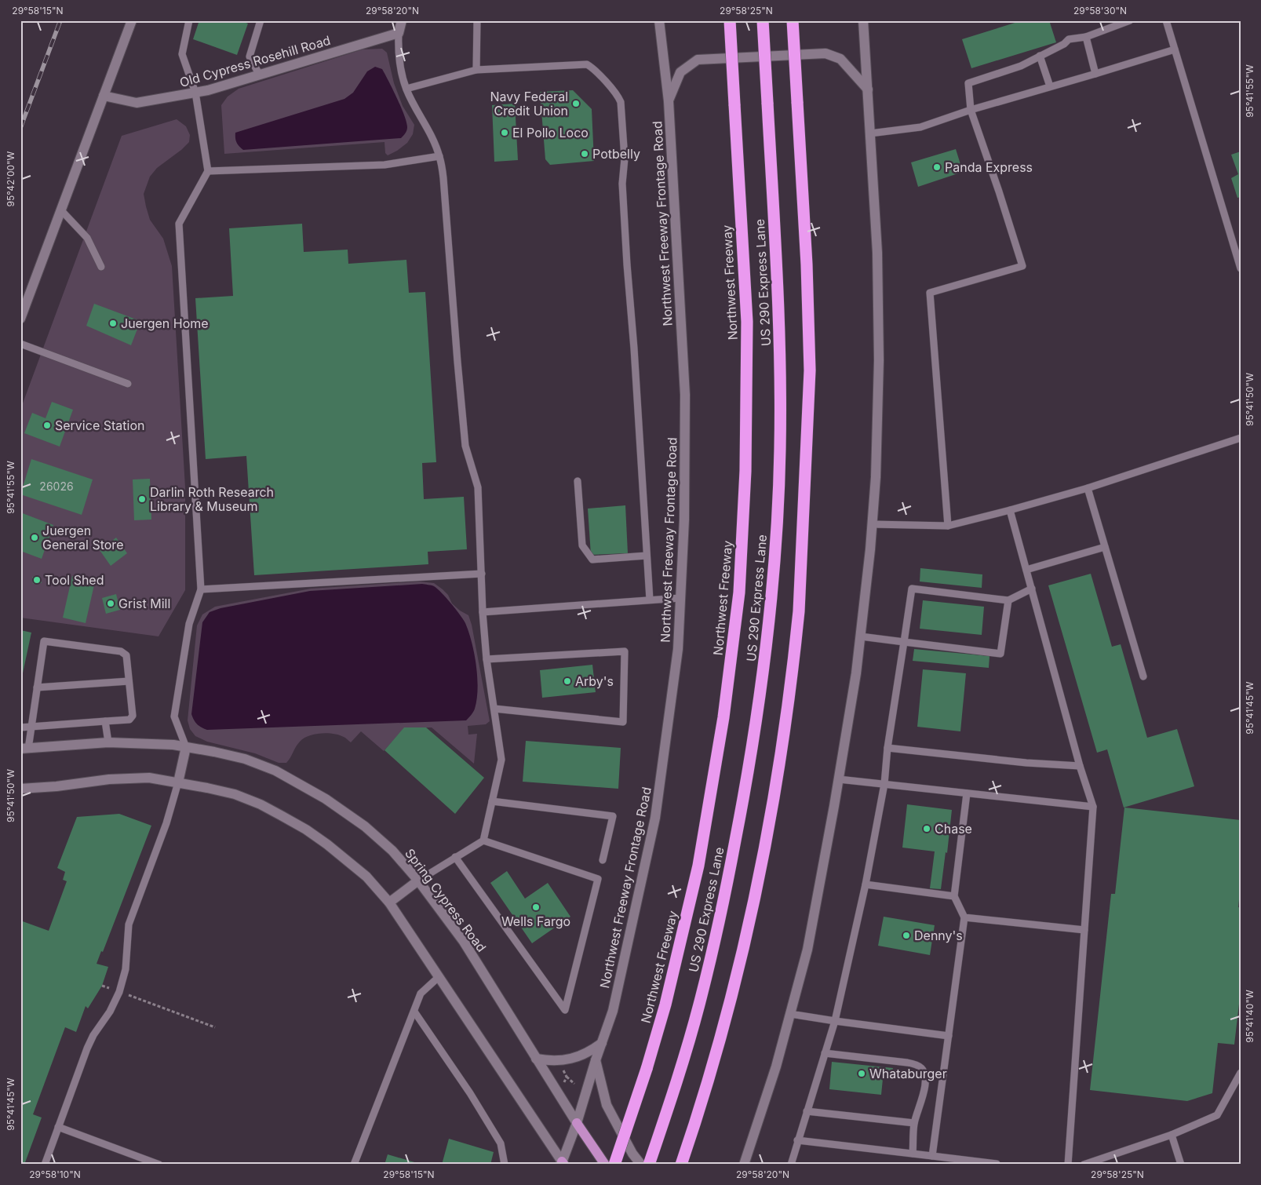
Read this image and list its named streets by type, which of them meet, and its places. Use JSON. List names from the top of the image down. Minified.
{"streets":{"highway":["Northwest Freeway","US 290 Express Lane"],"main road":["Old Cypress Rosehill Road","Northwest Freeway Frontage Road","Spring Cypress Road"]},"crossings":[["Northwest Freeway Frontage Road","Spring Cypress Road"]],"places":["Navy Federal Credit Union","El Pollo Loco","Potbelly","Panda Express","Juergen Home","Service Station","Darlin Roth Research Library & Museum","Juergen General Store","Tool Shed","Grist Mill","Arby's","Chase","Wells Fargo","Denny's","Whataburger"],"house_numbers":["26026"],"coordinates":["29°58'15\"N","29°58'20\"N","29°58'25\"N","29°58'30\"N","95°41'55\"W","95°42'00\"W","95°41'50\"W","95°41'45\"W","95°41'40\"W","29°58'10\"N"]}
